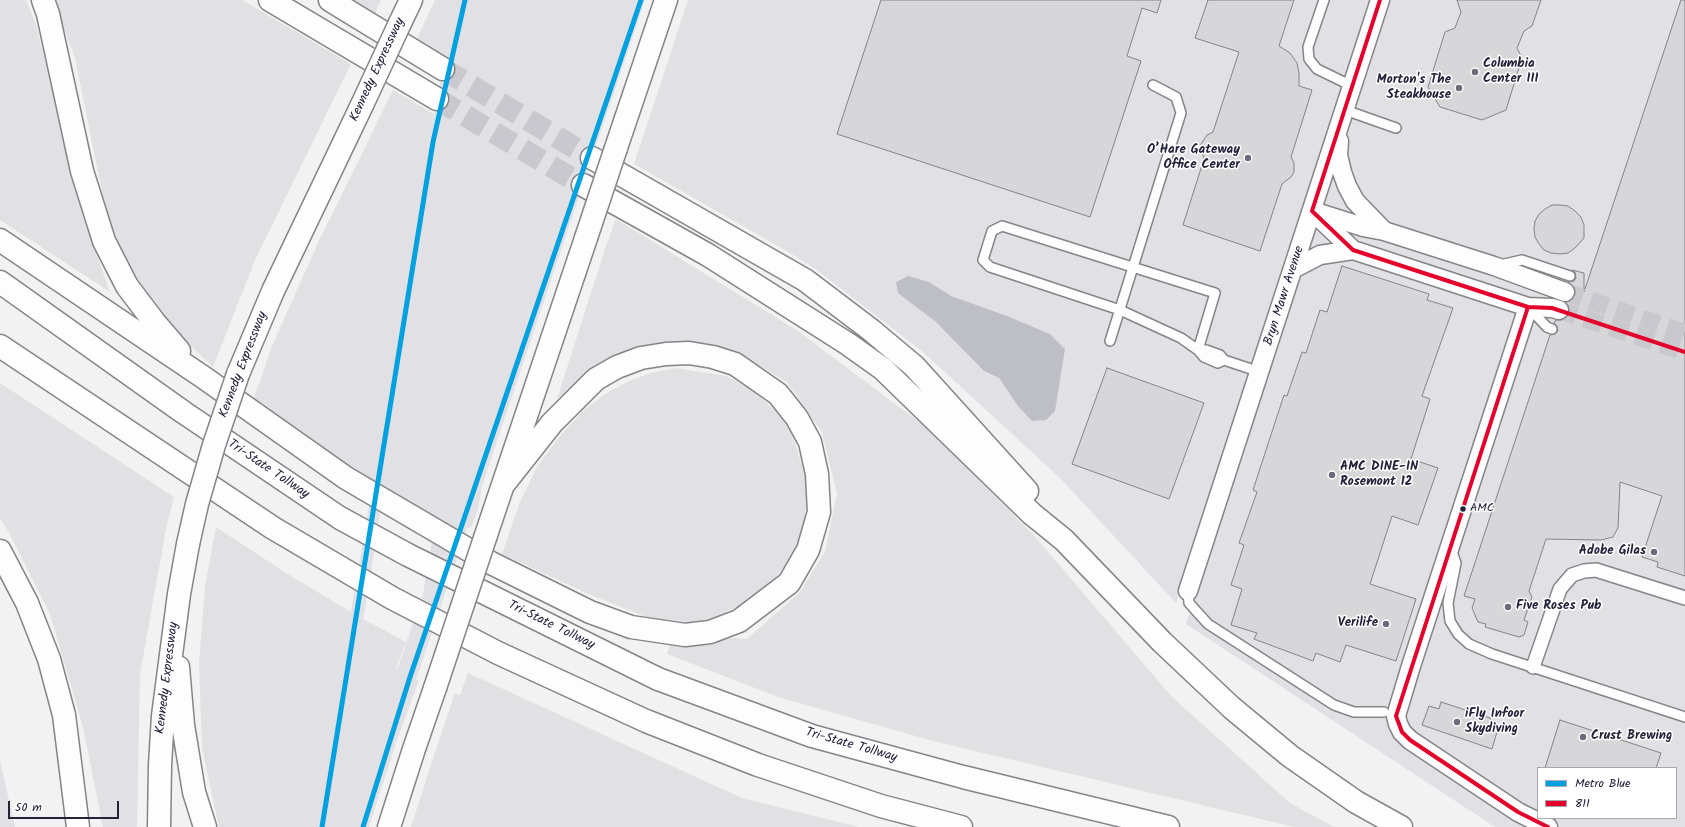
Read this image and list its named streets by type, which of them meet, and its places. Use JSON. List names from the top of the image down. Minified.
{"streets":{"highway":["Kennedy Expressway","Tri-State Tollway"],"street":["Bryn Mawr Avenue"]},"places":["Columbia Center III","Morton's The Steakhouse","O’Hare Gateway Office Center","AMC DINE-IN Rosemont 12","AMC","Adobe Gilas","Five Roses Pub","Verilife","iFly Infoor Skydiving","Crust Brewing"],"lines":["metro line Blue","transit line 811"],"legend":["Metro Blue","811"],"scale_bar":"50 m"}
